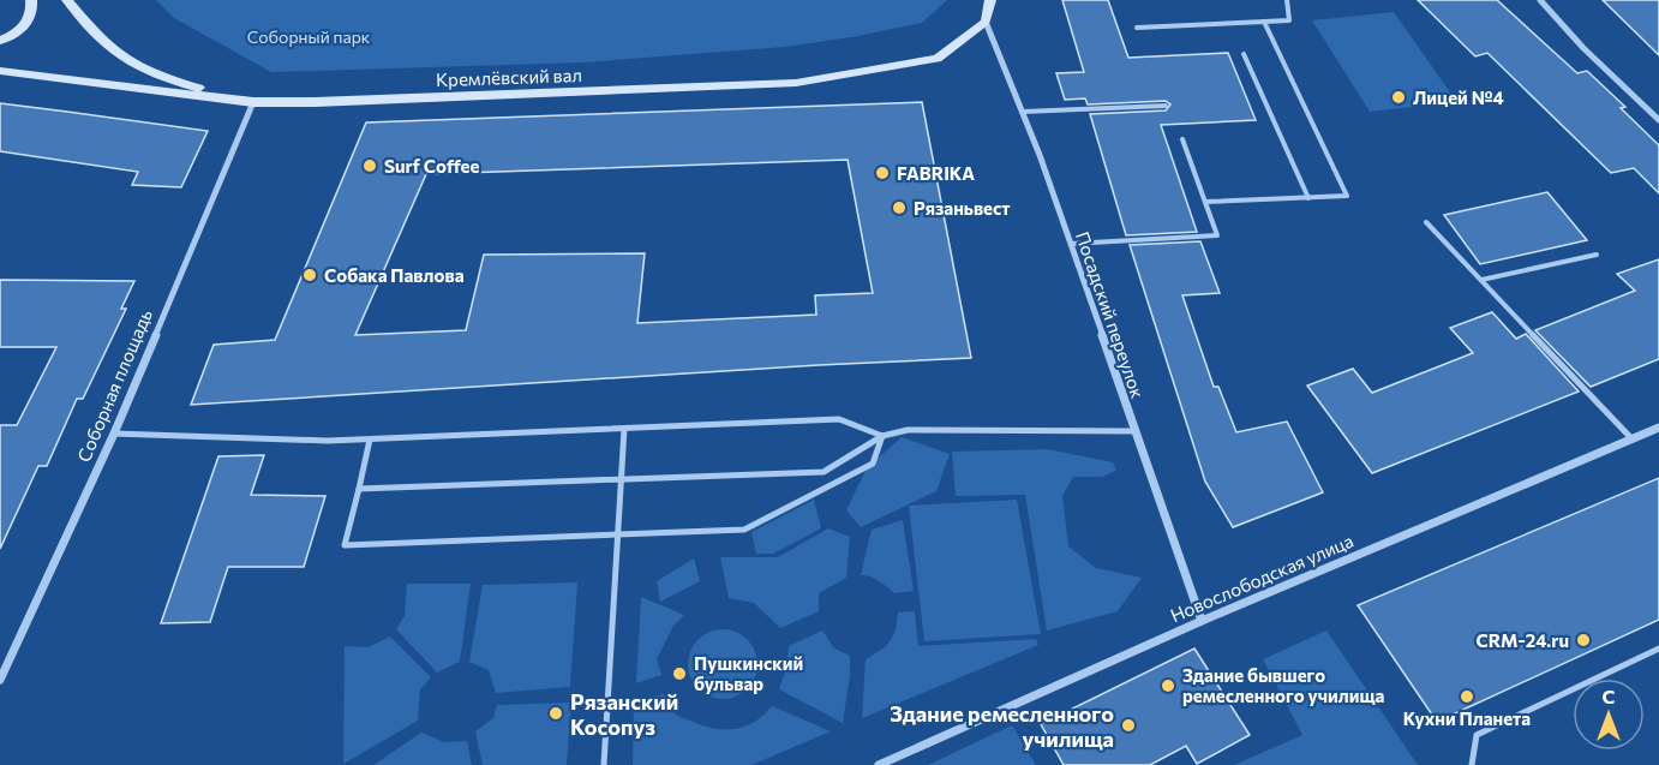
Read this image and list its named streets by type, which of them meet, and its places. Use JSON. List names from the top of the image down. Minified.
{"streets":{"main road":["Кремлёвский вал"],"street":["Посадский переулок","Соборная площадь","Новослободская улица"]},"crossings":[["Кремлёвский вал","Посадский переулок"],["Кремлёвский вал","Соборная площадь"],["Посадский переулок","Новослободская улица"]],"parks":["Соборный парк"],"places":["Лицей №4","Surf Coffee","FABRIKA","Рязаньвест","Собака Павлова","CRM-24.ru","Пушкинский бульвар","Здание бывшего ремесленного училища","Кухни Планета","Рязанский Косопуз","Здание ремесленного училища"],"north":"top"}
